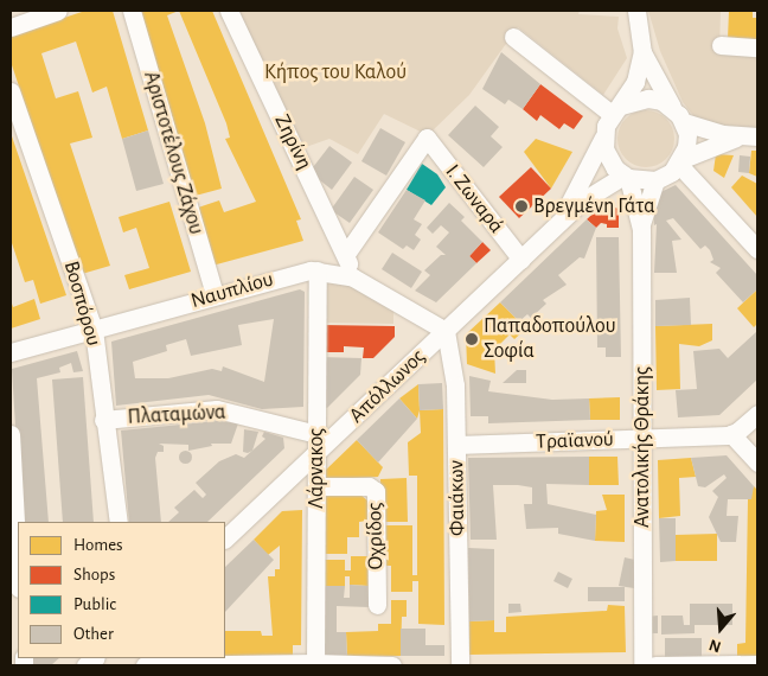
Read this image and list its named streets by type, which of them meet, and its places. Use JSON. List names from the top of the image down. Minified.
{"streets":{"street":["Ζηρίνη","Αριστοτέλους Ζάχου","Ι. Ζωναρά","Ναυπλίου","Βοσπόρου","Απόλλωνος","Πλαταμώνα","Τραϊανού","Ανατολικής Θράκης","Λάρνακος","Φαιάκων","Οχρίδος"]},"crossings":[["Ζηρίνη","Ι. Ζωναρά"],["Ζηρίνη","Ναυπλίου"],["Αριστοτέλους Ζάχου","Ναυπλίου"],["Ι. Ζωναρά","Απόλλωνος"],["Ναυπλίου","Βοσπόρου"],["Ναυπλίου","Απόλλωνος"],["Ναυπλίου","Λάρνακος"],["Ναυπλίου","Φαιάκων"],["Βοσπόρου","Πλαταμώνα"],["Απόλλωνος","Ανατολικής Θράκης"],["Απόλλωνος","Λάρνακος"],["Απόλλωνος","Φαιάκων"],["Πλαταμώνα","Λάρνακος"],["Τραϊανού","Ανατολικής Θράκης"],["Τραϊανού","Φαιάκων"],["Λάρνακος","Οχρίδος"]],"parks":["Κήπος του Καλού"],"places":["Βρεγμένη Γάτα","Παπαδοπούλου Σοφία"],"legend":["Homes","Shops","Public","Other"],"north":"bottom"}
